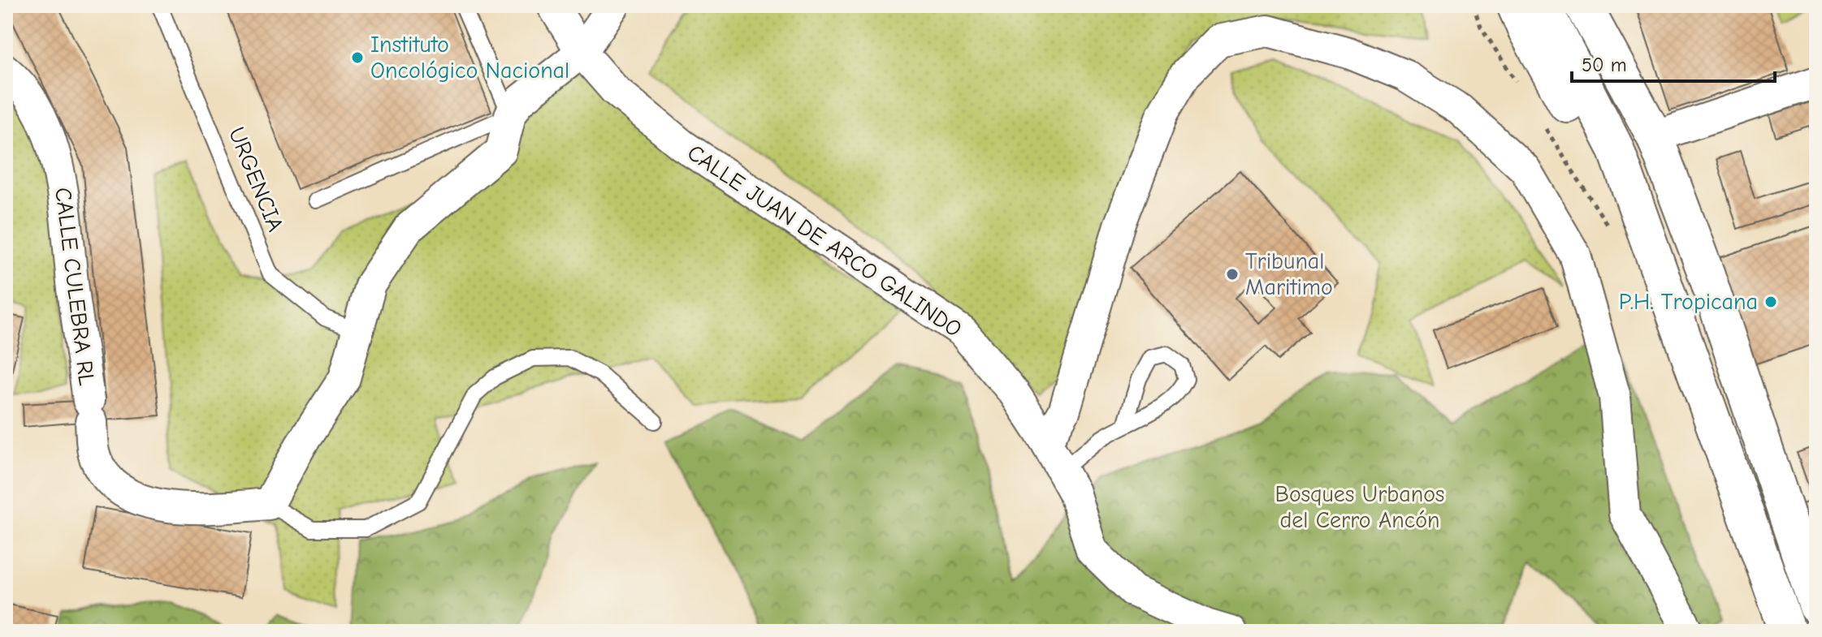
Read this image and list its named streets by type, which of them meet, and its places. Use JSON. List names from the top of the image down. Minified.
{"streets":{"street":["CALLE JUAN DE ARCO GALINDO","CALLE CULEBRA RL"],"lane":["URGENCIA"]},"parks":["Bosques Urbanos del Cerro Ancón"],"places":["Instituto Oncológico Nacional","Tribunal Maritimo","P.H. Tropicana"],"scale_bar":"50 m"}
